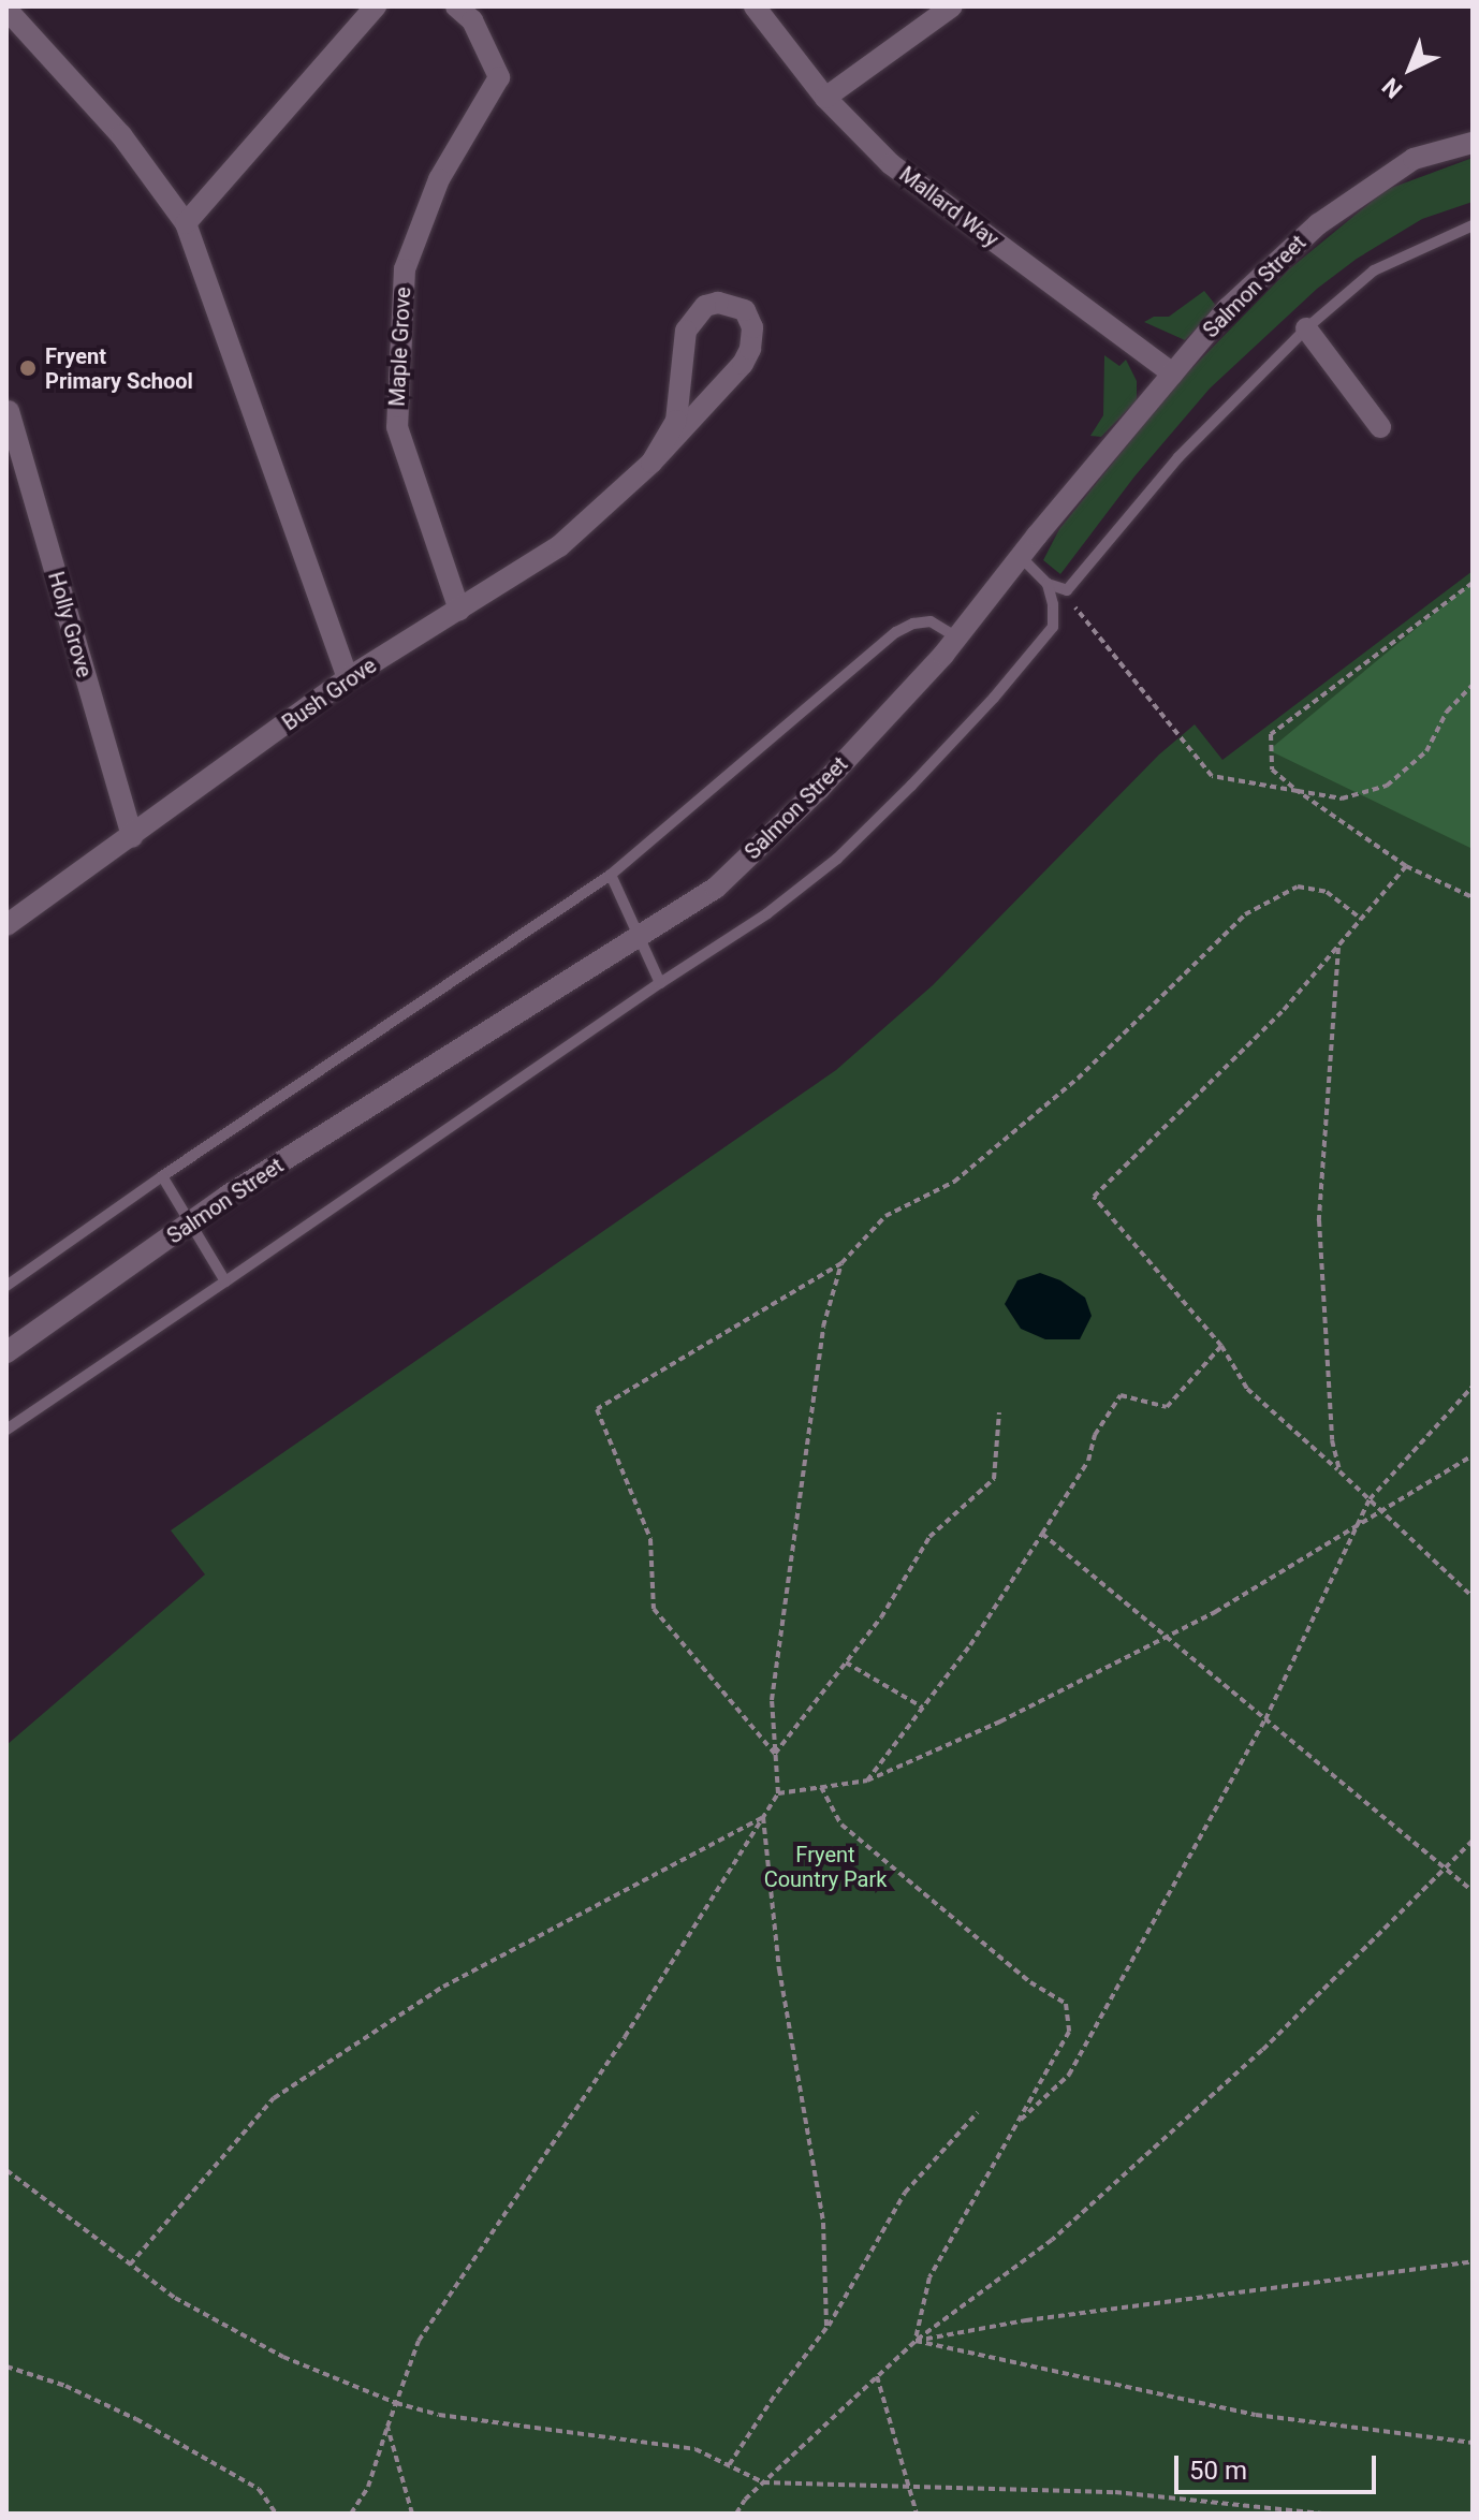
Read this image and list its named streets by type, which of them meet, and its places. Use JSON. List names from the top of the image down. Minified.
{"streets":{"street":["Mallard Way","Salmon Street","Maple Grove","Holly Grove","Bush Grove"]},"crossings":[["Mallard Way","Salmon Street"],["Maple Grove","Bush Grove"],["Holly Grove","Bush Grove"]],"parks":["Fryent Country Park"],"places":["Fryent Primary School"],"scale_bar":"50 m","north":"bottom left"}
